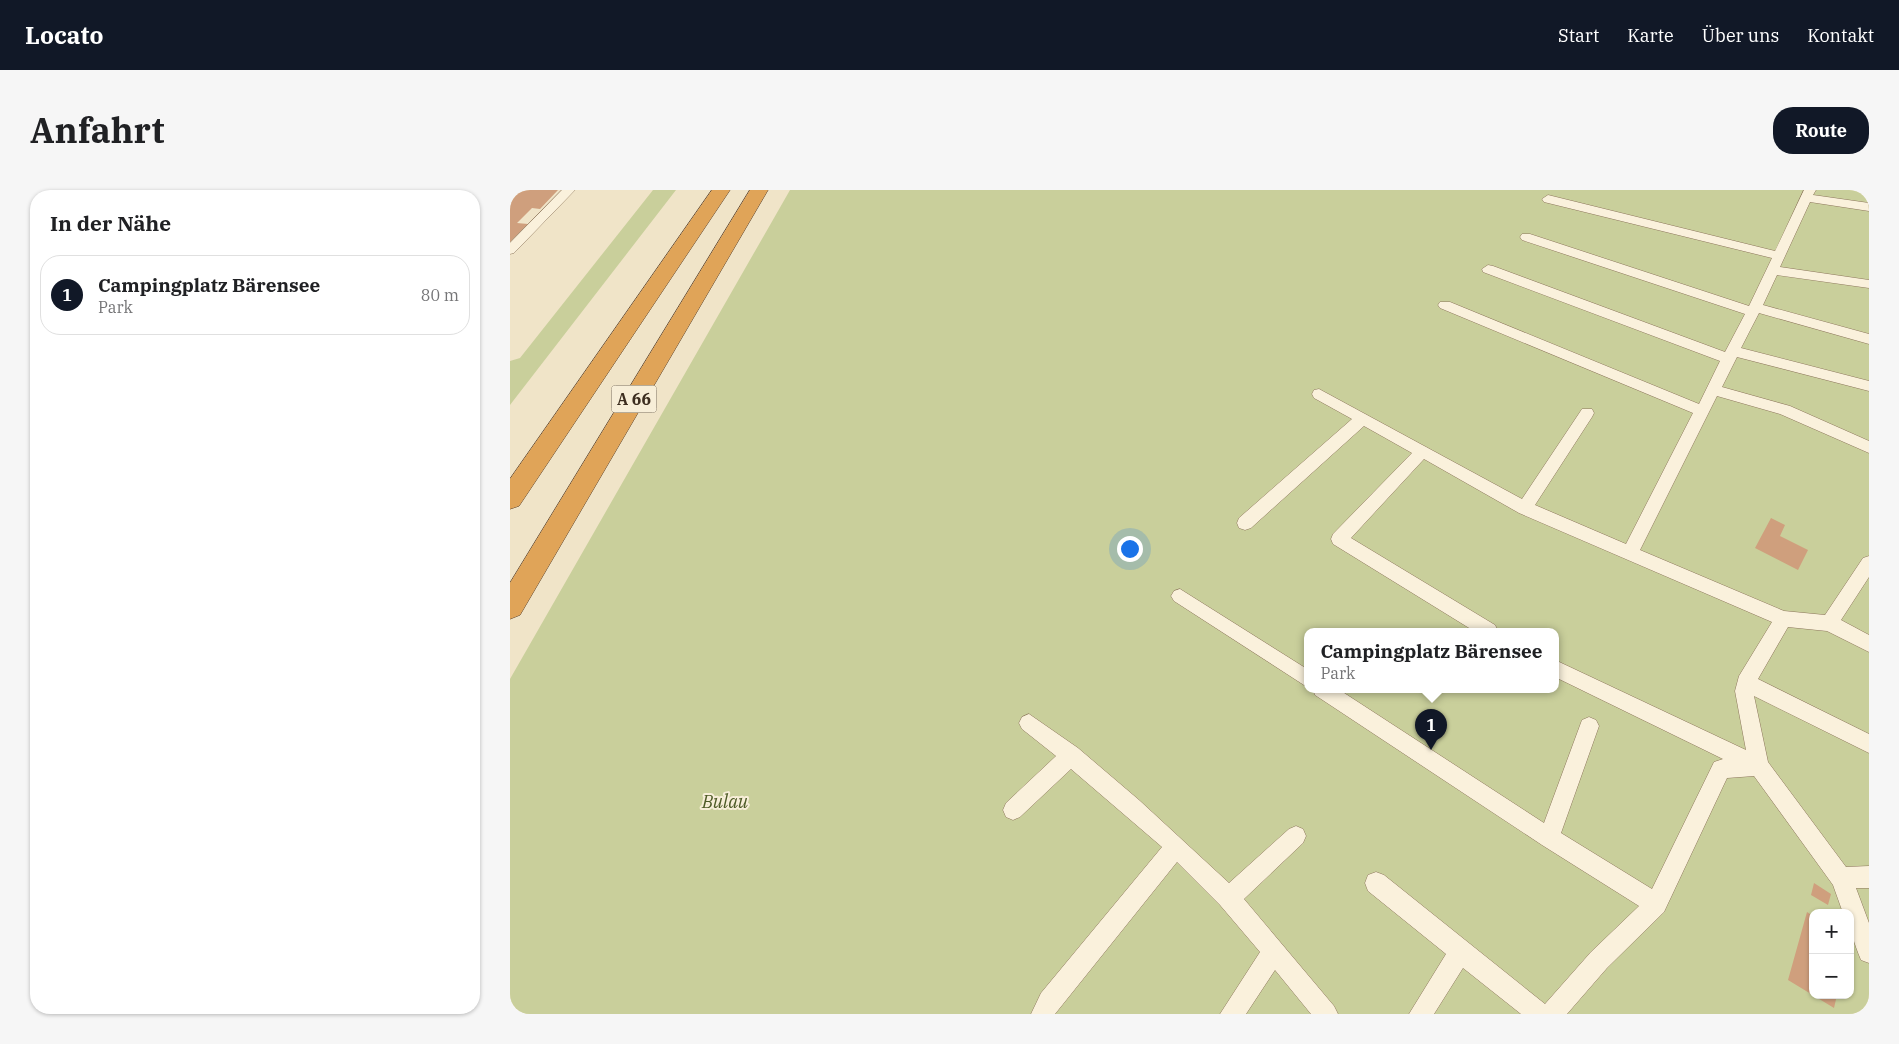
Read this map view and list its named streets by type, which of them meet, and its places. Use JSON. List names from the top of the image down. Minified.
{"streets":{"highway":["A 66"]},"parks":["Bulau"],"page":{"header":"Locato","nav":["Start","Karte","Über uns","Kontakt"],"title":"Anfahrt","buttons":"Route","heading":"In der Nähe","list":[{"mark":"1","name":"Campingplatz Bärensee","note":"Park","value":"80 m"}],"popup":["Campingplatz Bärensee","Park"],"pins":"1","map_buttons":["+","−"]}}
